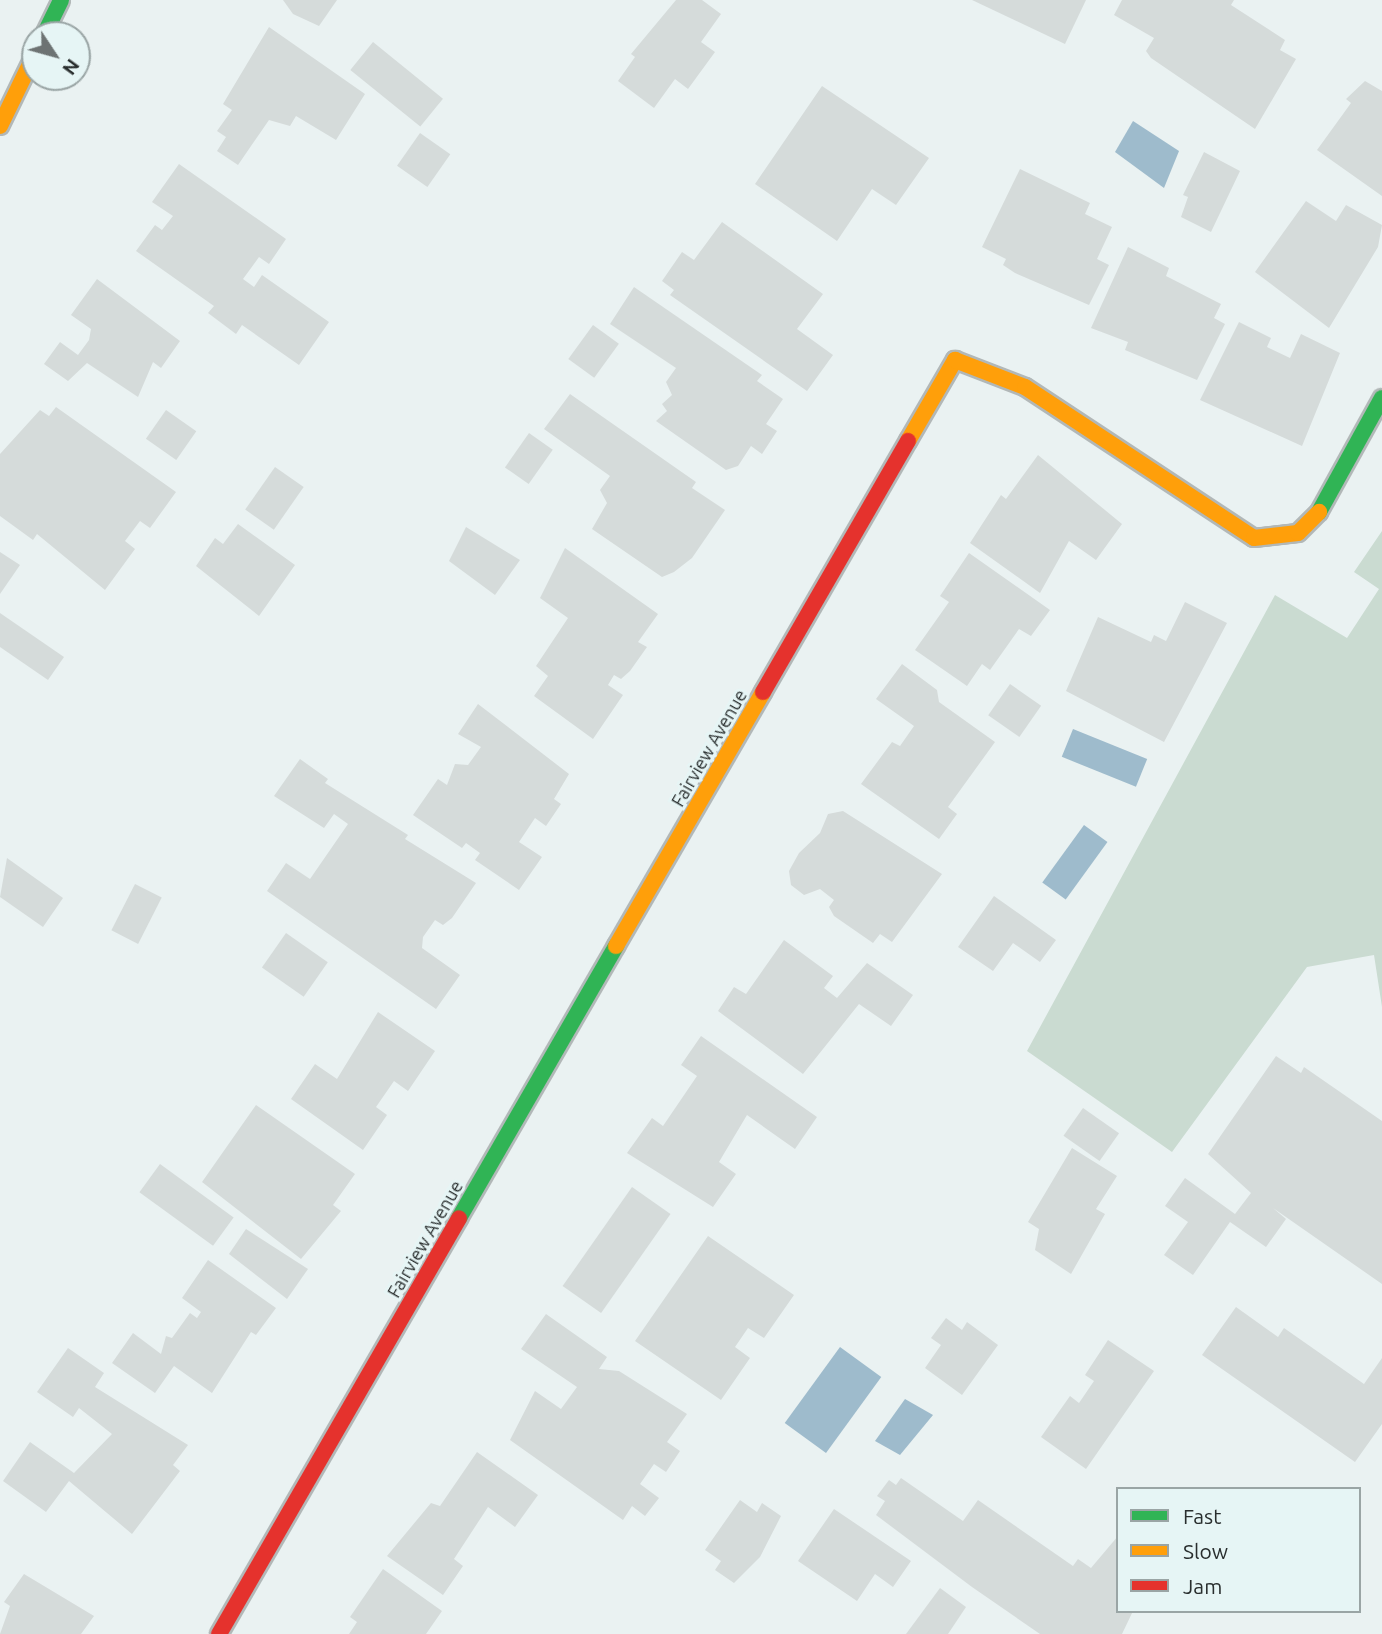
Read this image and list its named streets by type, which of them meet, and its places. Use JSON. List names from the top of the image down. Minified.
{"streets":{"street":["Fairview Avenue"]},"legend":["Fast","Slow","Jam"],"north":"bottom right"}
